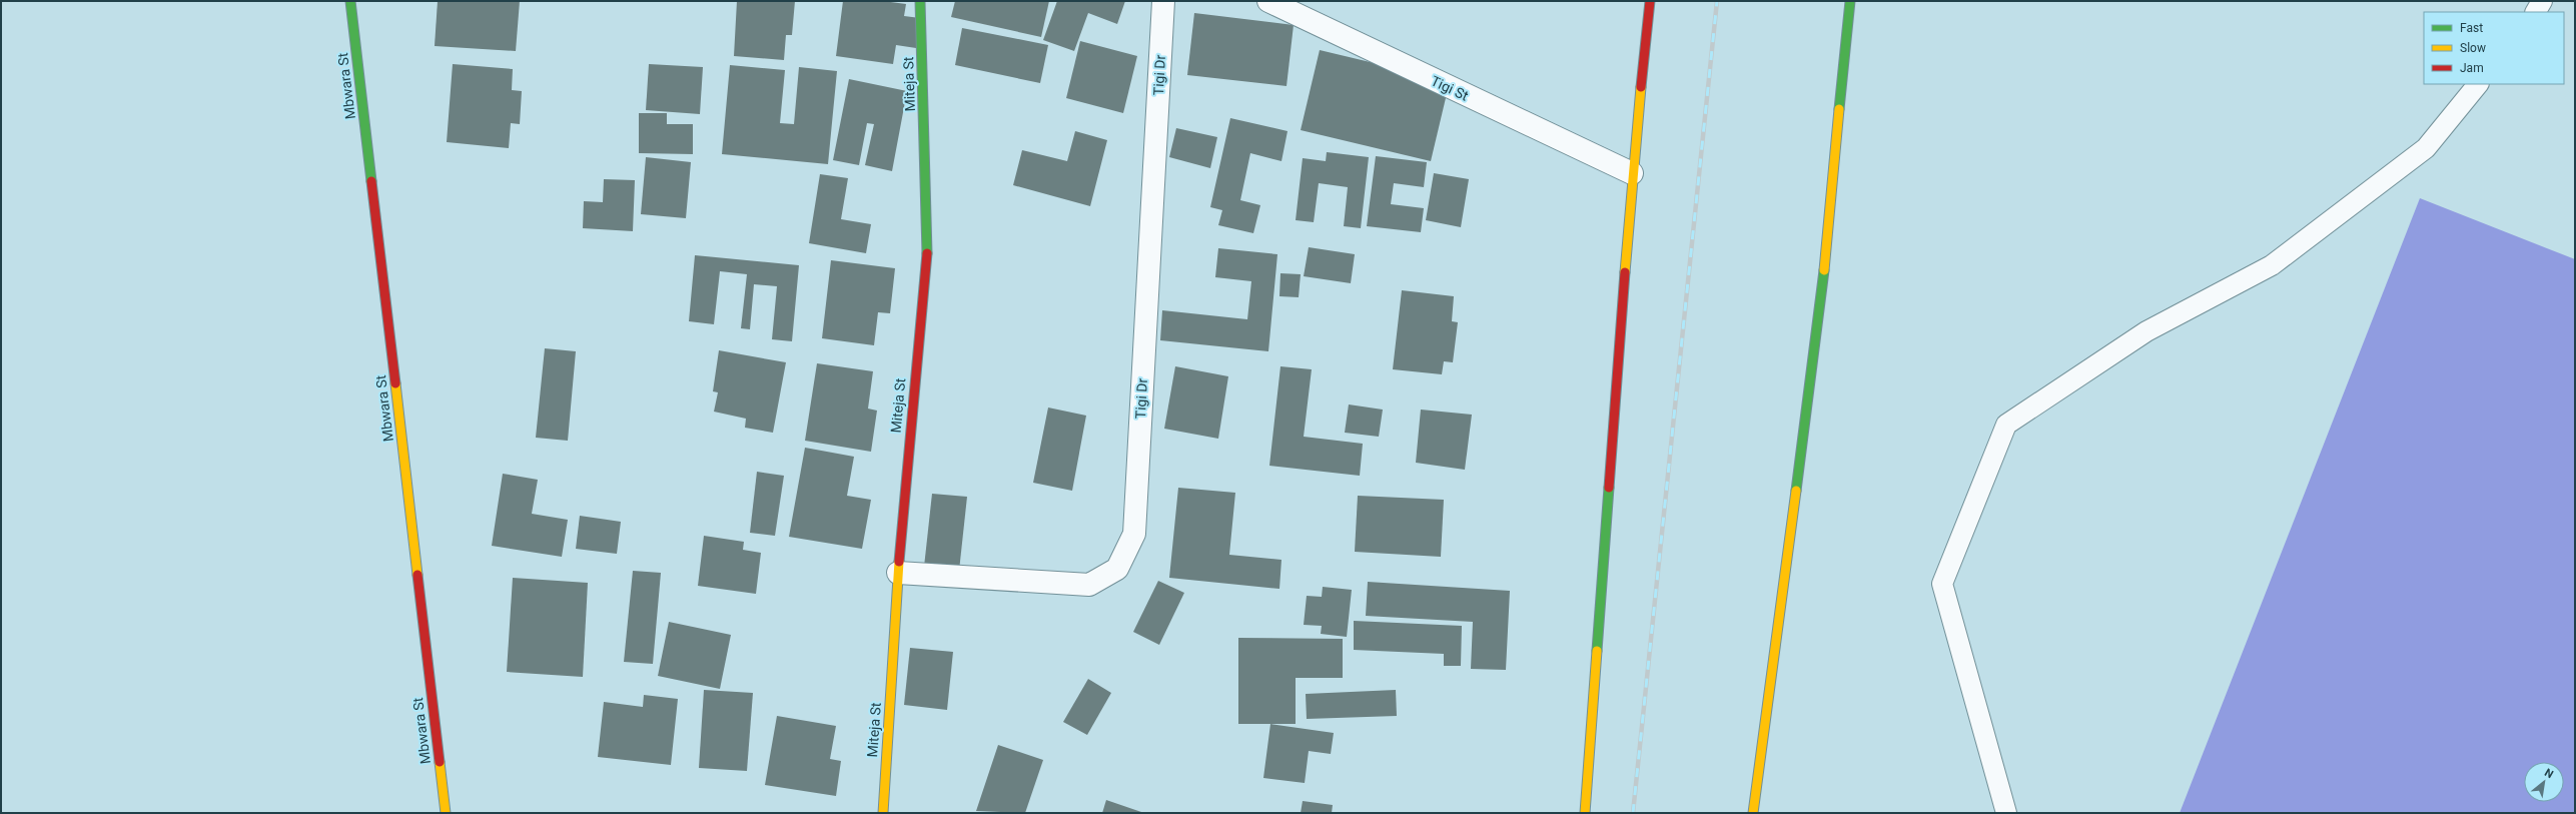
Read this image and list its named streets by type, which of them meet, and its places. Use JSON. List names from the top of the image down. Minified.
{"streets":{"street":["Tigi Dr","Miteja St","Mbwara St","Tigi St"]},"crossings":[["Tigi Dr","Miteja St"]],"legend":["Fast","Slow","Jam"],"north":"top right"}
